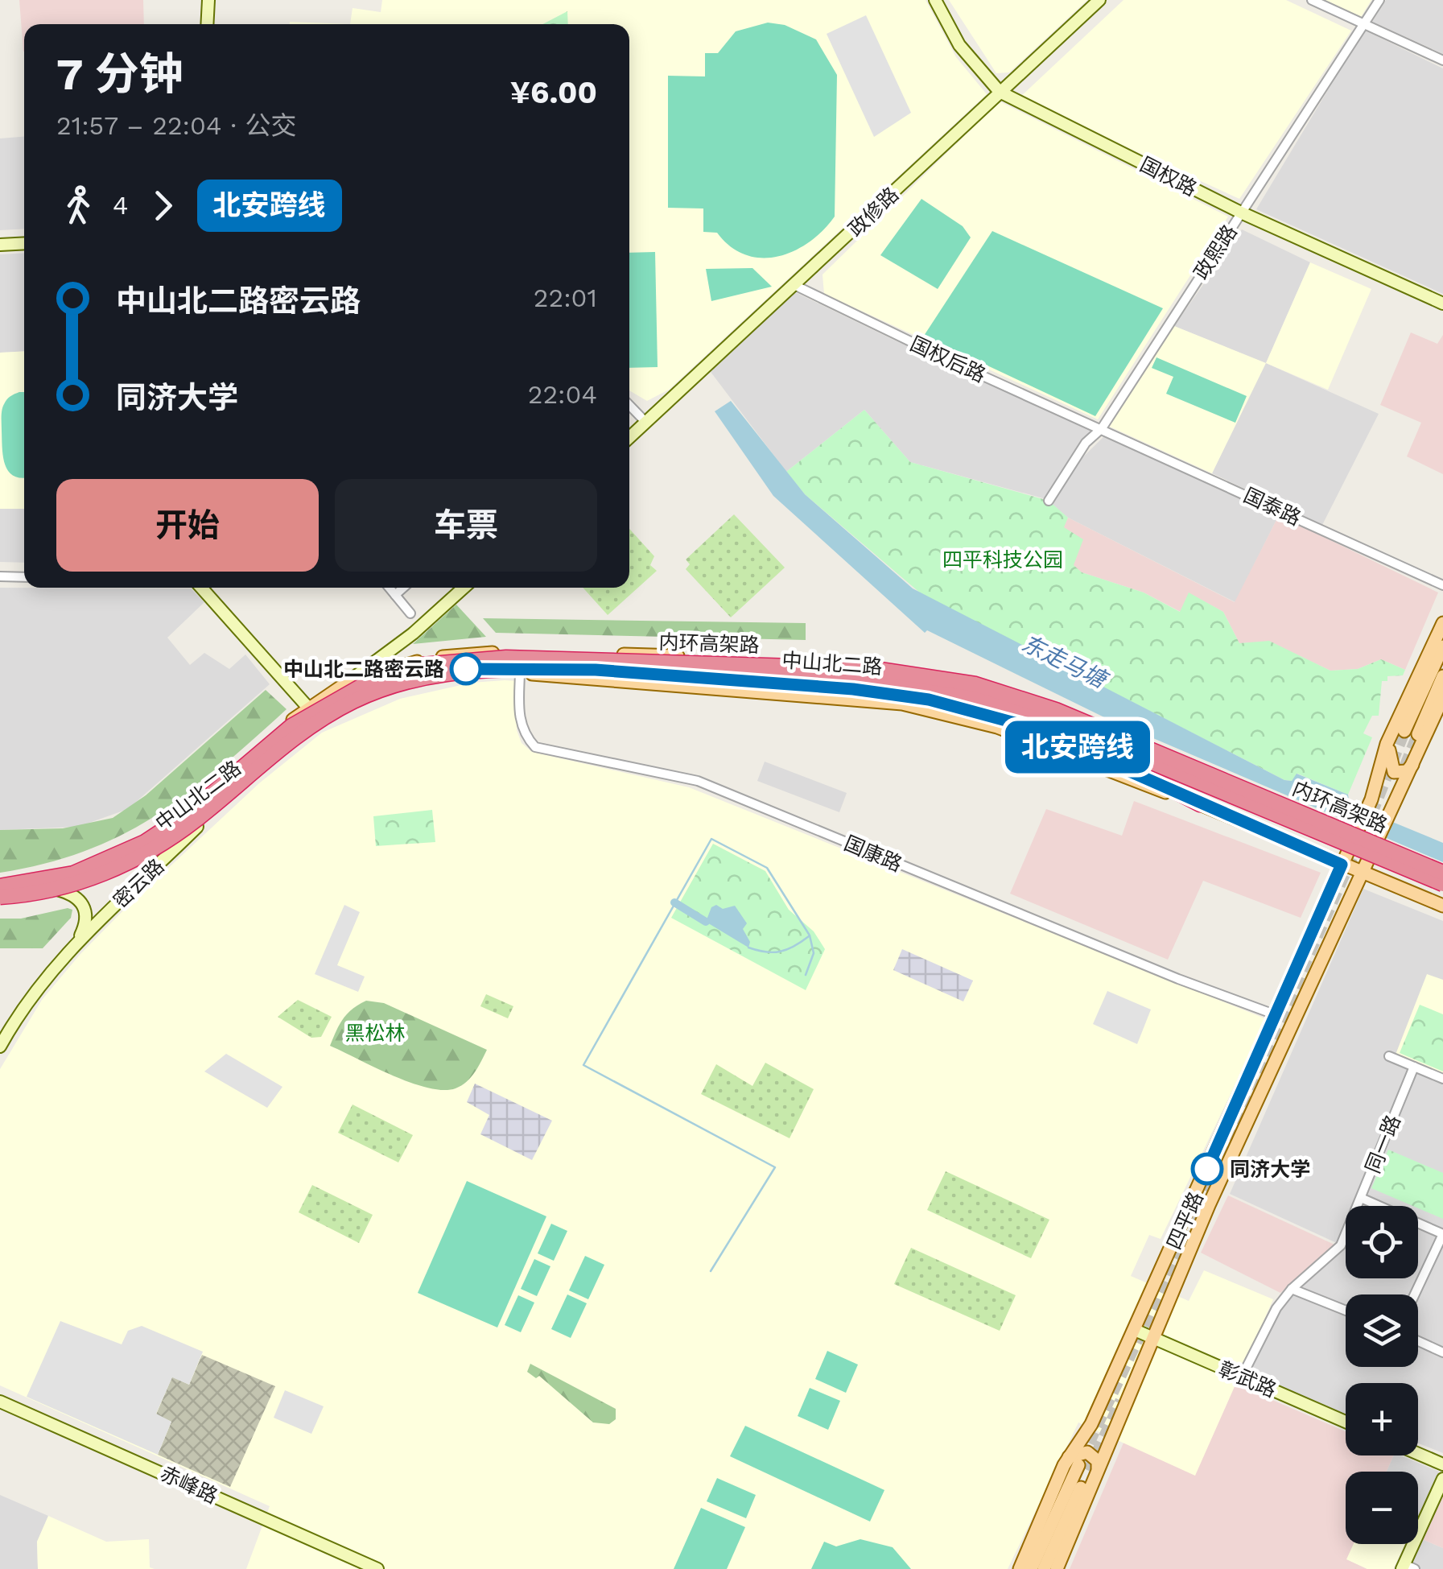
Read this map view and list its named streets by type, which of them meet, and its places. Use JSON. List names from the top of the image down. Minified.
{"streets":{"highway":["内环高架路"],"main road":["中山北二路","四平路"],"street":["国权路","政修路","政熙路","国权后路","国泰路","国康路","密云路","同一路","彰武路","赤峰路"]},"crossings":[["国权路","政修路"],["国权路","政熙路"],["政修路","国权后路"],["政熙路","国权后路"],["政熙路","国泰路"],["国权后路","国泰路"],["内环高架路","中山北二路"],["中山北二路","国康路"],["中山北二路","密云路"],["中山北二路","四平路"],["国康路","四平路"],["同一路","彰武路"],["四平路","彰武路"]],"water":["东走马塘"],"parks":["四平科技公园","黑松林"],"places":["中山北二路密云路","同济大学"],"lines":["bus line 北安跨线"],"page":{"on_map":"北安跨线","heading":["7 分钟","21:57 – 22:04 · 公交","¥6.00"],"legs":["4","北安跨线"],"list":[{"name":"中山北二路密云路","value":"22:01"},{"name":"同济大学","value":"22:04"}],"buttons":["开始","车票"],"map_buttons":["+","−"]}}
